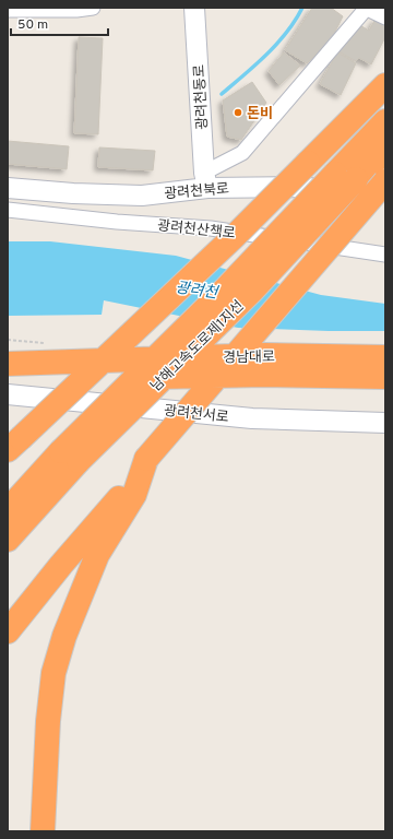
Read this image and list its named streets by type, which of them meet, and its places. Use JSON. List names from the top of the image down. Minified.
{"streets":{"highway":["남해고속도로제1지선","경남대로"],"street":["광려천동로","광려천북로","광려천산책로","광려천서로"]},"crossings":[["광려천동로","광려천북로"]],"water":["광려천"],"places":["돈비"],"scale_bar":"50 m"}
